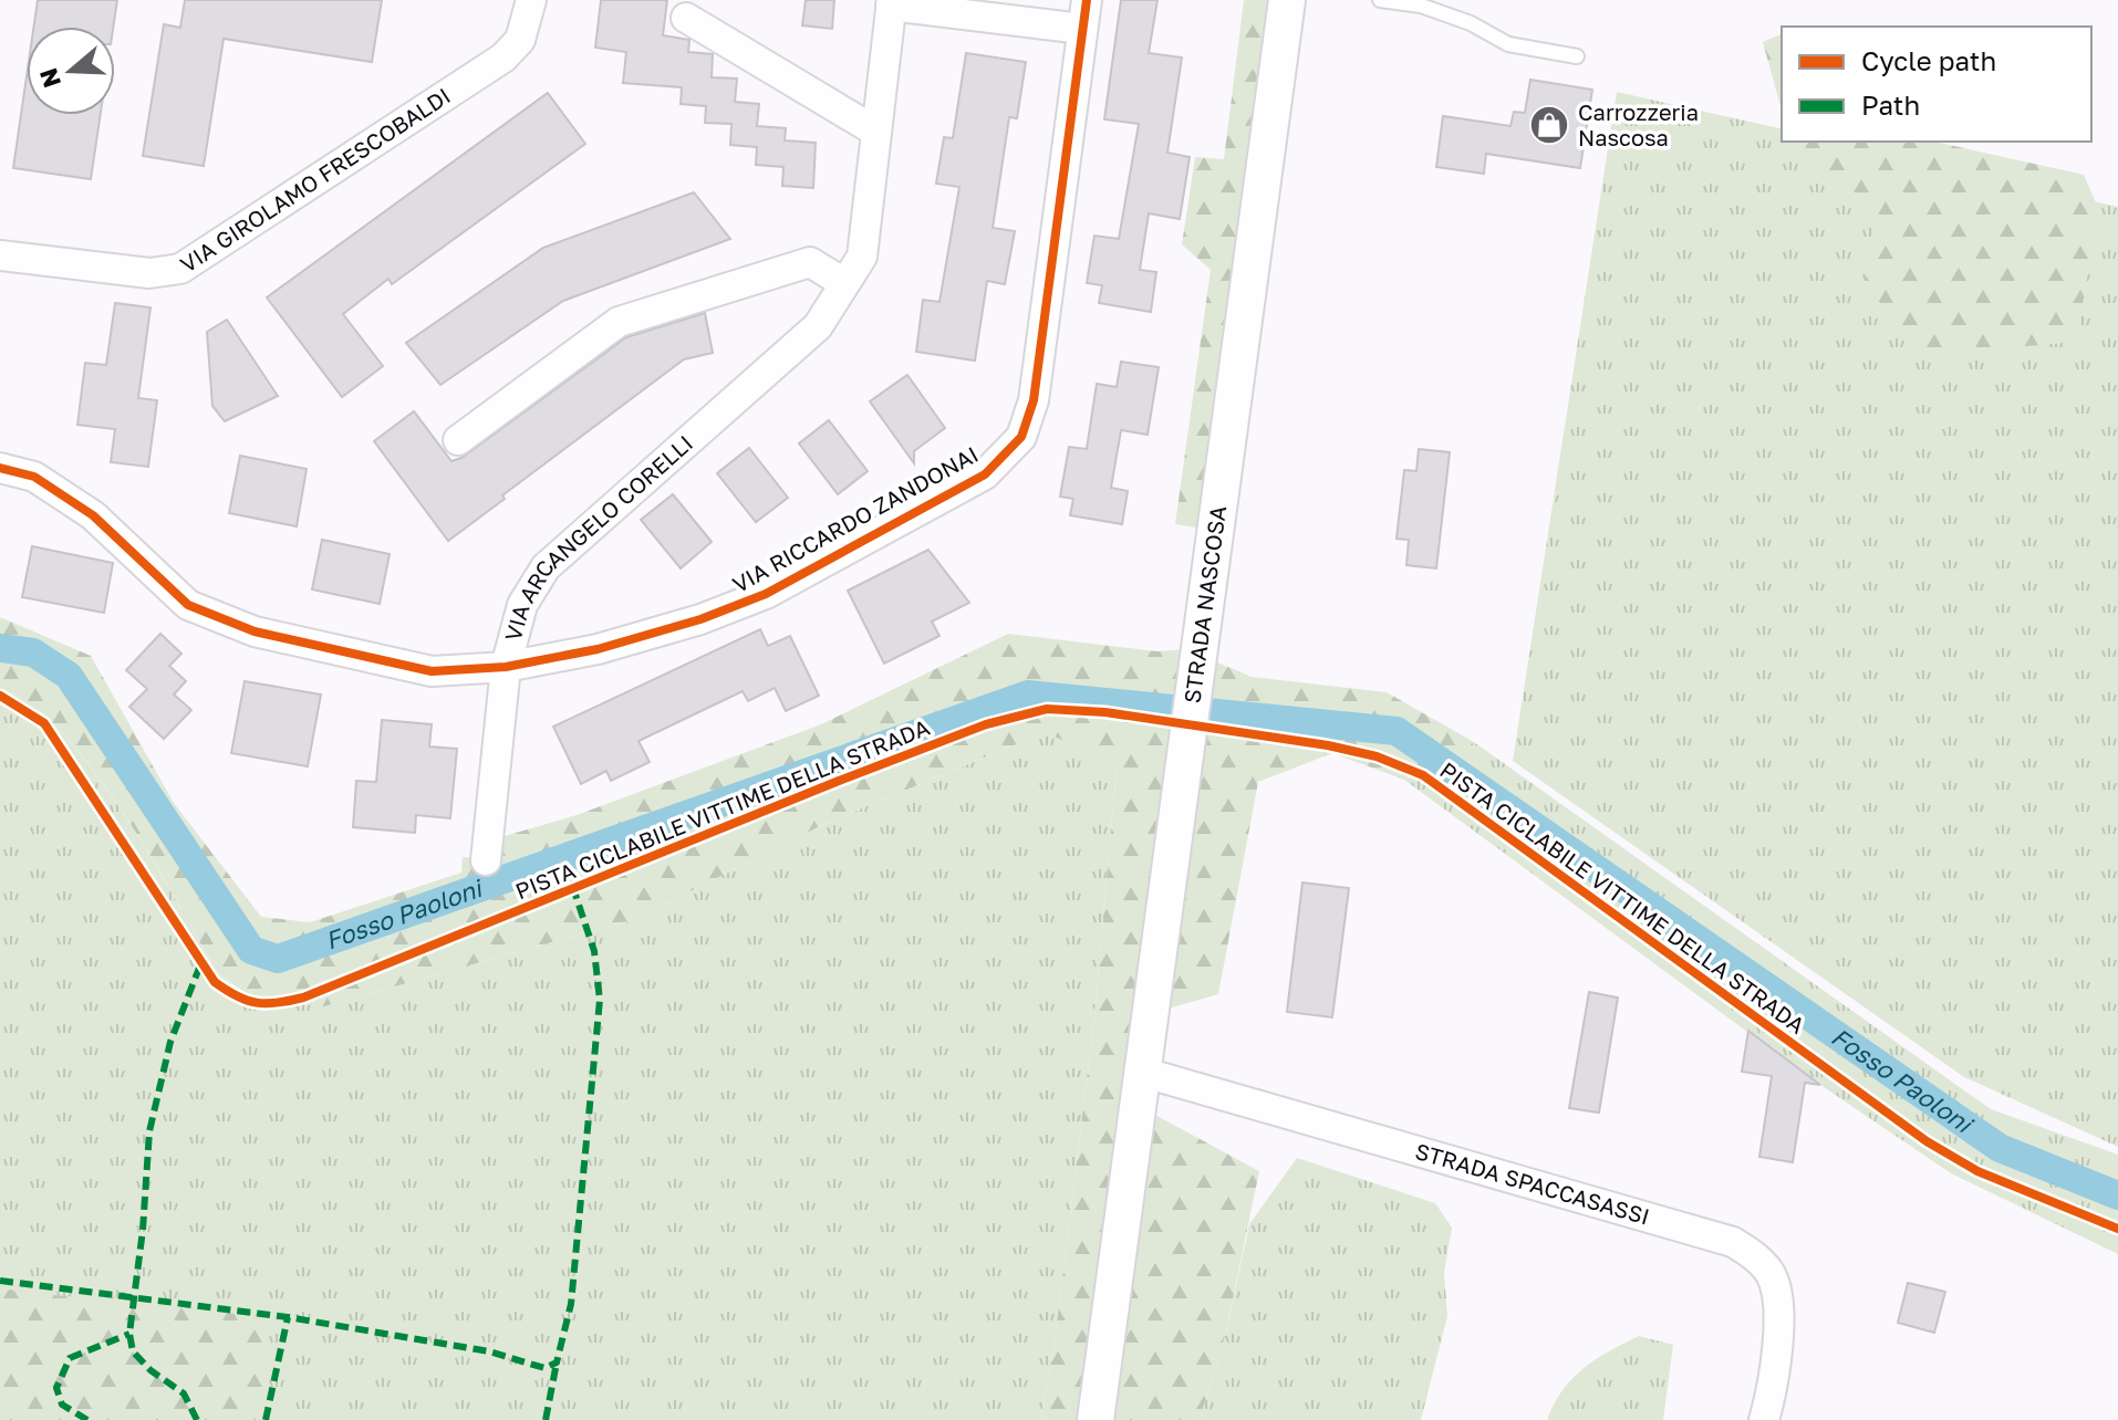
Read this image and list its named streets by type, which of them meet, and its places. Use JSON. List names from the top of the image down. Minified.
{"streets":{"street":["VIA GIROLAMO FRESCOBALDI","VIA RICCARDO ZANDONAI","VIA ARCANGELO CORELLI","STRADA NASCOSA","STRADA SPACCASASSI"],"cycle path":["PISTA CICLABILE VITTIME DELLA STRADA"]},"crossings":[["VIA RICCARDO ZANDONAI","VIA ARCANGELO CORELLI"],["STRADA NASCOSA","STRADA SPACCASASSI"]],"water":["Fosso Paoloni"],"places":{"shop":["Carrozzeria Nascosa"]},"legend":["Cycle path","Path"],"north":"left"}
